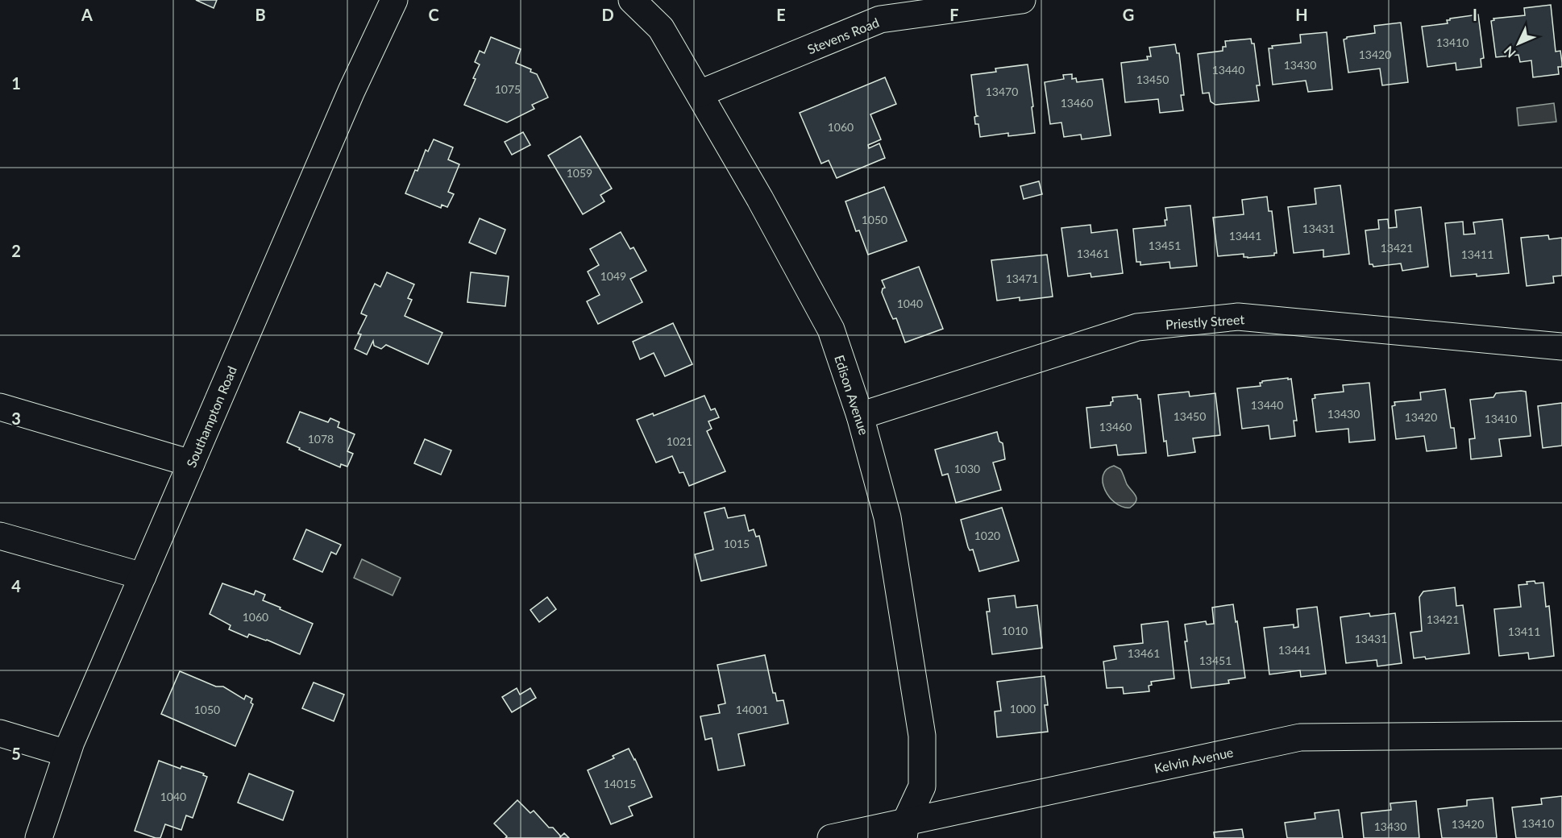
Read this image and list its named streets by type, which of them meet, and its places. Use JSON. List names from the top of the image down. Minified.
{"streets":{"street":["Stevens Road","Priestly Street","Edison Avenue","Southampton Road","Kelvin Avenue"]},"crossings":[["Stevens Road","Edison Avenue"],["Priestly Street","Edison Avenue"],["Edison Avenue","Kelvin Avenue"]],"house_numbers":["13410","13420","13430","13440","13450","1075","13470","13460","1060","1059","1050","13431","13441","13451","13421","13461","13411","1049","13471","1040","13440","13430","13450","13420","13410","13460","1078","1021","1030","1020","1015","1060","13421","1010","13411","13431","13441","13461","13451","1000","1050","14001","14015","1040","13410","13420","13430"],"north":"bottom left","grid":{"columns":["A","B","C","D","E","F","G","H","I"],"rows":["1","2","3","4","5"]}}
